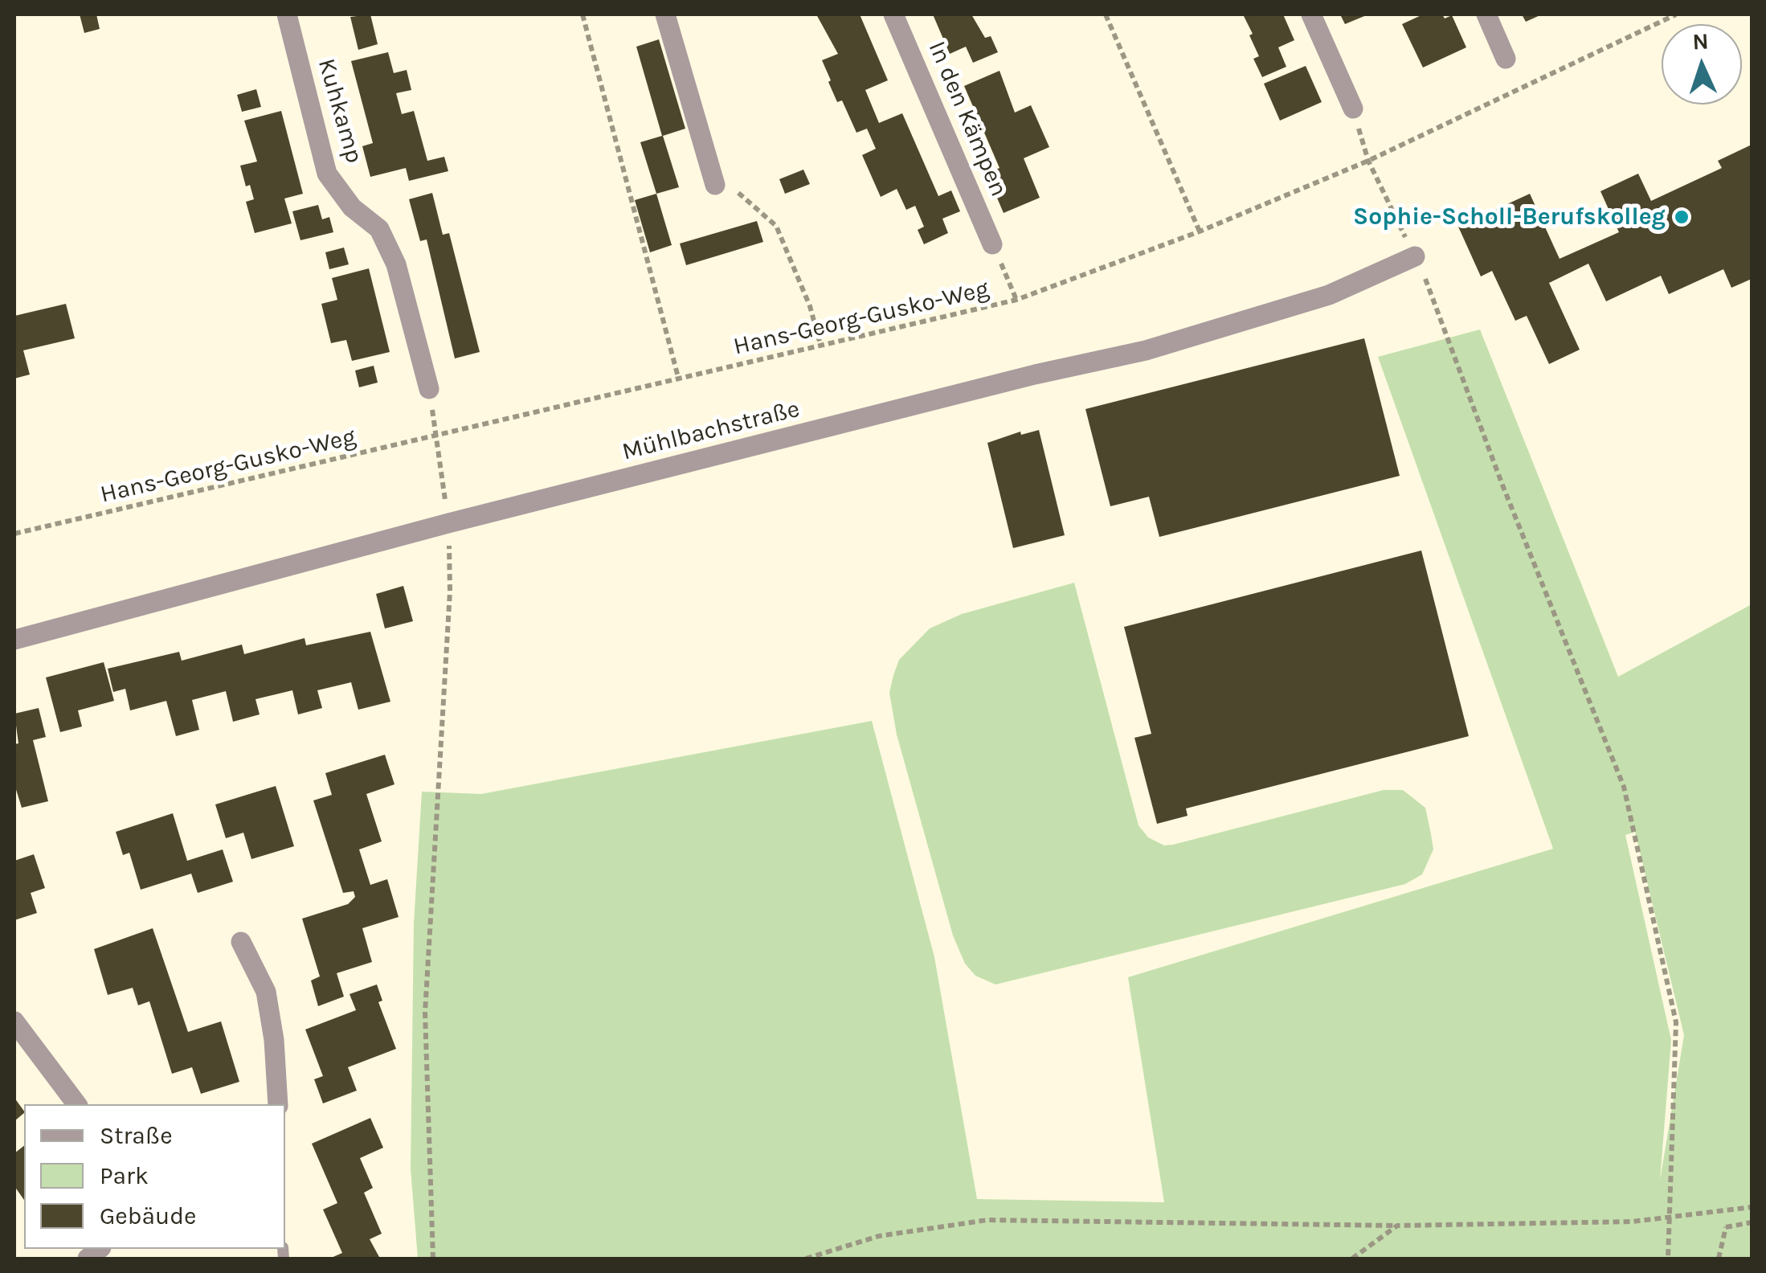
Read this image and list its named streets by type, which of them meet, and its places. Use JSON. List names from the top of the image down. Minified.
{"streets":{"street":["Kuhkamp","In den Kämpen","Mühlbachstraße"],"path":["Hans-Georg-Gusko-Weg"]},"places":["Sophie-Scholl-Berufskolleg"],"legend":["Straße","Park","Gebäude"],"north":"top"}
